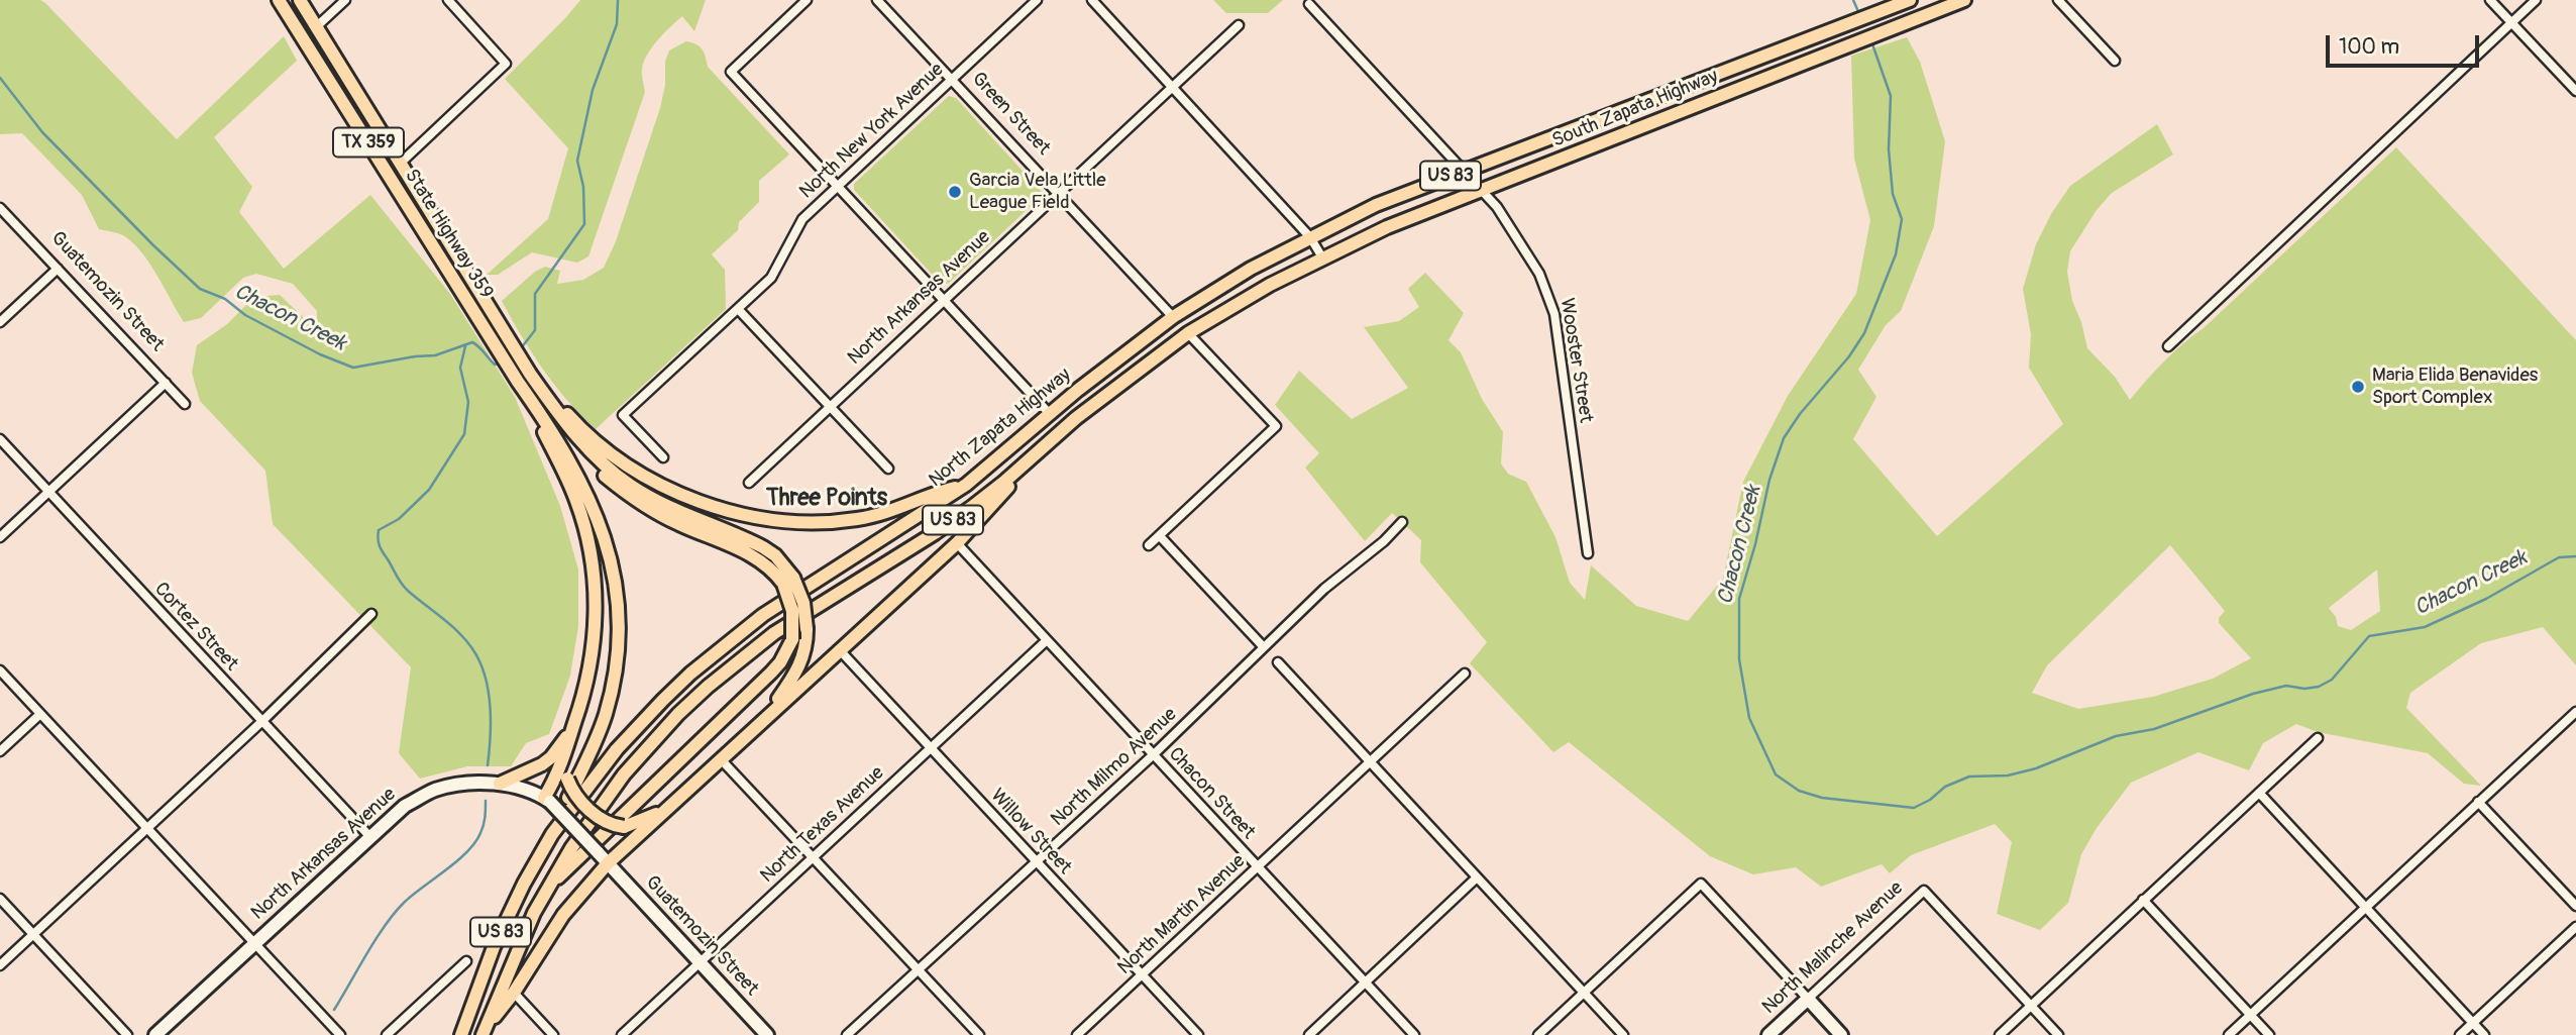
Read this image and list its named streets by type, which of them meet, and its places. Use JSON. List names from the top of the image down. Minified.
{"streets":{"main road":["South Zapata Highway","TX 359","US 83","State Highway 359","Guatemozin Street","North Arkansas Avenue","North Zapata Highway","North Malinche Avenue"],"street":["Green Street","North New York Avenue","Wooster Street","Cortez Street","North Milmo Avenue","Chacon Street","North Texas Avenue","Willow Street","North Martin Avenue"]},"crossings":[["South Zapata Highway","Wooster Street"],["South Zapata Highway","North Zapata Highway"],["Green Street","North New York Avenue"],["Green Street","North Arkansas Avenue"],["Green Street","North Zapata Highway"],["Guatemozin Street","North Arkansas Avenue"],["Guatemozin Street","North Texas Avenue"],["North Arkansas Avenue","Cortez Street"],["North Milmo Avenue","Chacon Street"],["North Milmo Avenue","Willow Street"],["Chacon Street","North Texas Avenue"],["Chacon Street","North Martin Avenue"],["North Texas Avenue","Willow Street"],["Willow Street","North Martin Avenue"]],"districts":["Three Points"],"water":["Chacon Creek"],"places":["Garcia Vela Little League Field","Maria Elida Benavides Sport Complex"],"scale_bar":"100 m"}
